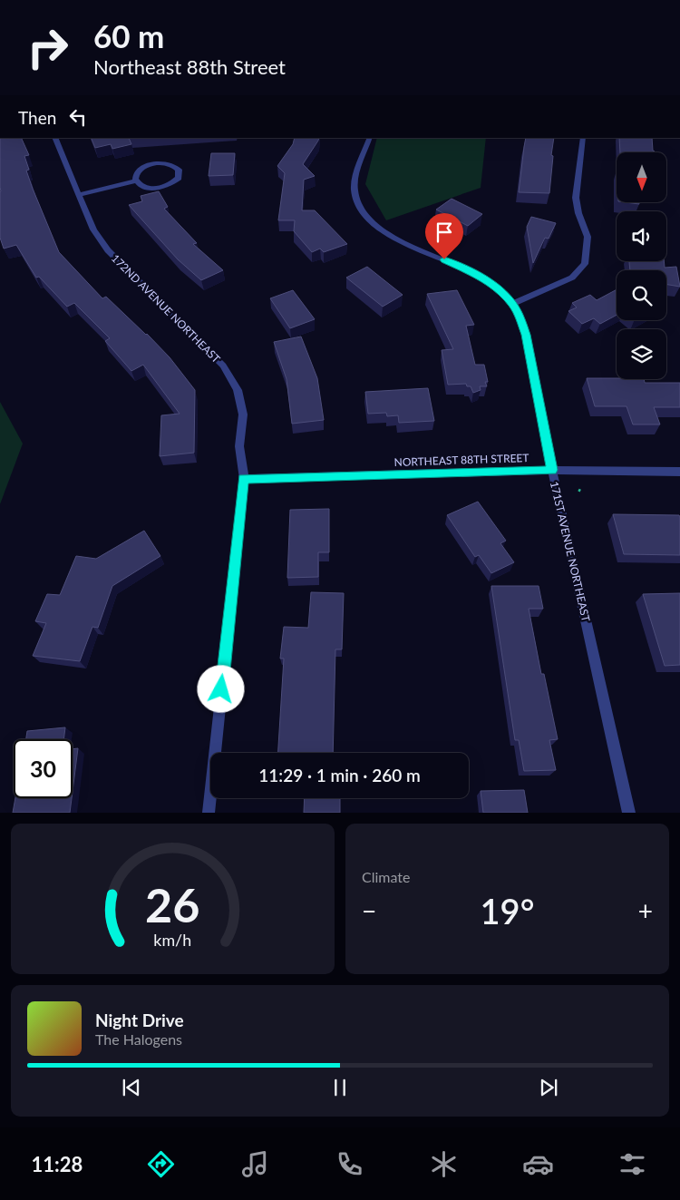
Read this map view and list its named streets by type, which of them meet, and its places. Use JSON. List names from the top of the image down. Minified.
{"streets":{"street":["172ND AVENUE NORTHEAST","NORTHEAST 88TH STREET","171ST AVENUE NORTHEAST"]},"crossings":[["172ND AVENUE NORTHEAST","NORTHEAST 88TH STREET"],["NORTHEAST 88TH STREET","171ST AVENUE NORTHEAST"]],"north":"bottom","page":{"turn":["60 m","Northeast 88th Street"],"then":"Then","limit":"30","trip":"11:29 · 1 min · 260 m","tile":"Climate","heat":["−","19°","+"],"song":["Night Drive","The Halogens"],"tabs":"11:28","gauge":["26","km/h"]}}
